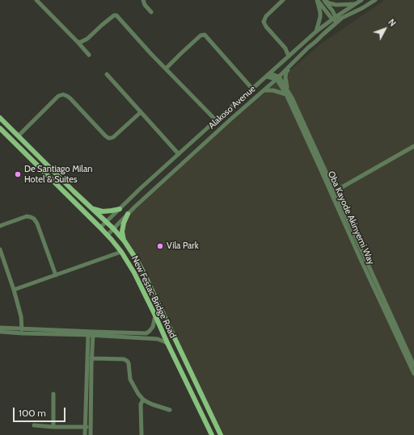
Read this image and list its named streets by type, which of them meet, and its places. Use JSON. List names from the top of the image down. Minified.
{"streets":{"main road":["New Festac Bridge Road"],"street":["Alakoso Avenue","Oba Kayode Akinyemi Way"]},"crossings":[["Alakoso Avenue","Oba Kayode Akinyemi Way"],["Alakoso Avenue","New Festac Bridge Road"]],"places":["De Santiago Milan Hotel & Suites","Vila Park"],"scale_bar":"100 m","north":"top right"}
